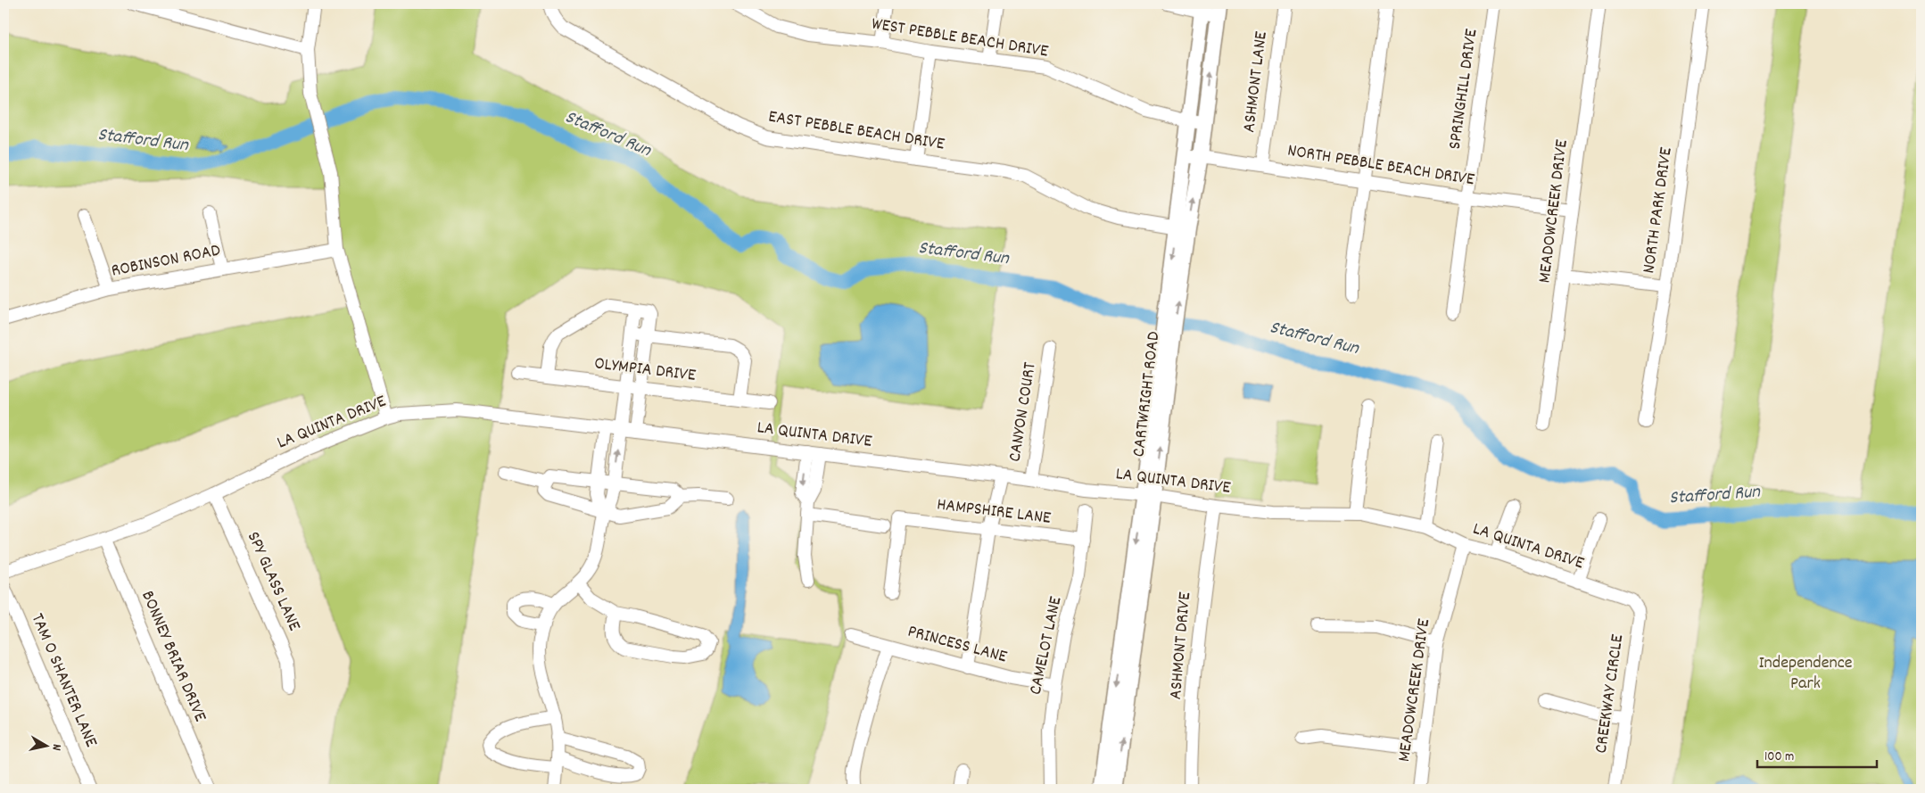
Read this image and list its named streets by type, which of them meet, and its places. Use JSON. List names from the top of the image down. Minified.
{"streets":{"main road":["CARTWRIGHT ROAD"],"street":["WEST PEBBLE BEACH DRIVE","ASHMONT LANE","SPRINGHILL DRIVE","EAST PEBBLE BEACH DRIVE","NORTH PEBBLE BEACH DRIVE","NORTH PARK DRIVE","MEADOWCREEK DRIVE","ROBINSON ROAD","OLYMPIA DRIVE","CANYON COURT","LA QUINTA DRIVE","HAMPSHIRE LANE","SPY GLASS LANE","PRINCESS LANE","CAMELOT LANE","ASHMONT DRIVE","BONNEY BRIAR DRIVE","TAM O SHANTER LANE","CREEKWAY CIRCLE"]},"crossings":[["WEST PEBBLE BEACH DRIVE","CARTWRIGHT ROAD"],["ASHMONT LANE","NORTH PEBBLE BEACH DRIVE"],["SPRINGHILL DRIVE","NORTH PEBBLE BEACH DRIVE"],["EAST PEBBLE BEACH DRIVE","CARTWRIGHT ROAD"],["NORTH PEBBLE BEACH DRIVE","MEADOWCREEK DRIVE"],["NORTH PEBBLE BEACH DRIVE","CARTWRIGHT ROAD"],["MEADOWCREEK DRIVE","LA QUINTA DRIVE"],["CARTWRIGHT ROAD","LA QUINTA DRIVE"],["CANYON COURT","LA QUINTA DRIVE"],["LA QUINTA DRIVE","SPY GLASS LANE"],["LA QUINTA DRIVE","ASHMONT DRIVE"],["LA QUINTA DRIVE","BONNEY BRIAR DRIVE"],["LA QUINTA DRIVE","CREEKWAY CIRCLE"],["HAMPSHIRE LANE","CAMELOT LANE"],["PRINCESS LANE","CAMELOT LANE"]],"water":["Stafford Run"],"parks":["Independence Park"],"scale_bar":"100 m","north":"right"}
